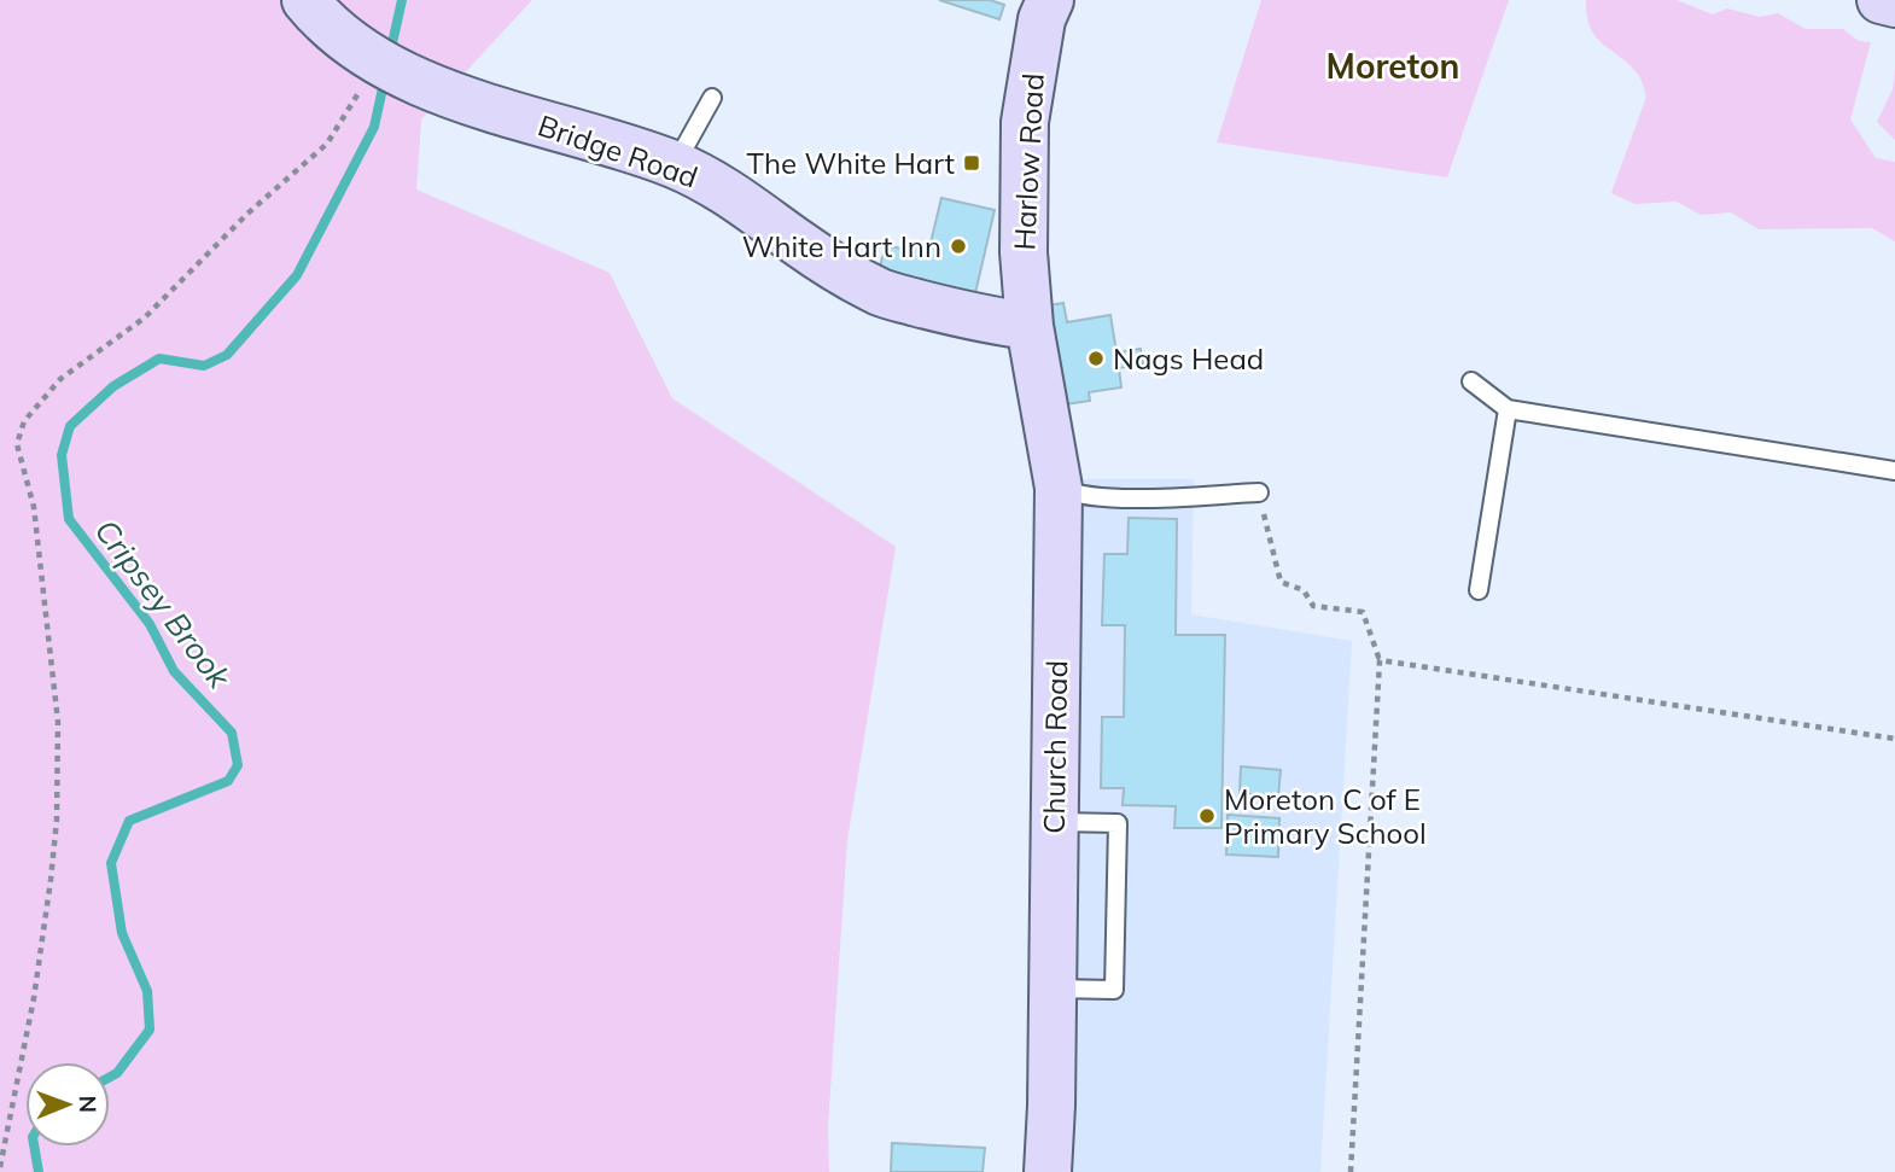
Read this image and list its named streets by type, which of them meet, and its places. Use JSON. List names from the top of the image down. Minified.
{"streets":{"street":["Bridge Road","Harlow Road","Church Road"]},"crossings":[["Bridge Road","Harlow Road"],["Bridge Road","Church Road"],["Harlow Road","Church Road"]],"districts":["Moreton"],"water":["Cripsey Brook"],"places":{"transit":["The White Hart"],"other":["White Hart Inn","Nags Head","Moreton C of E Primary School"]},"north":"right"}
